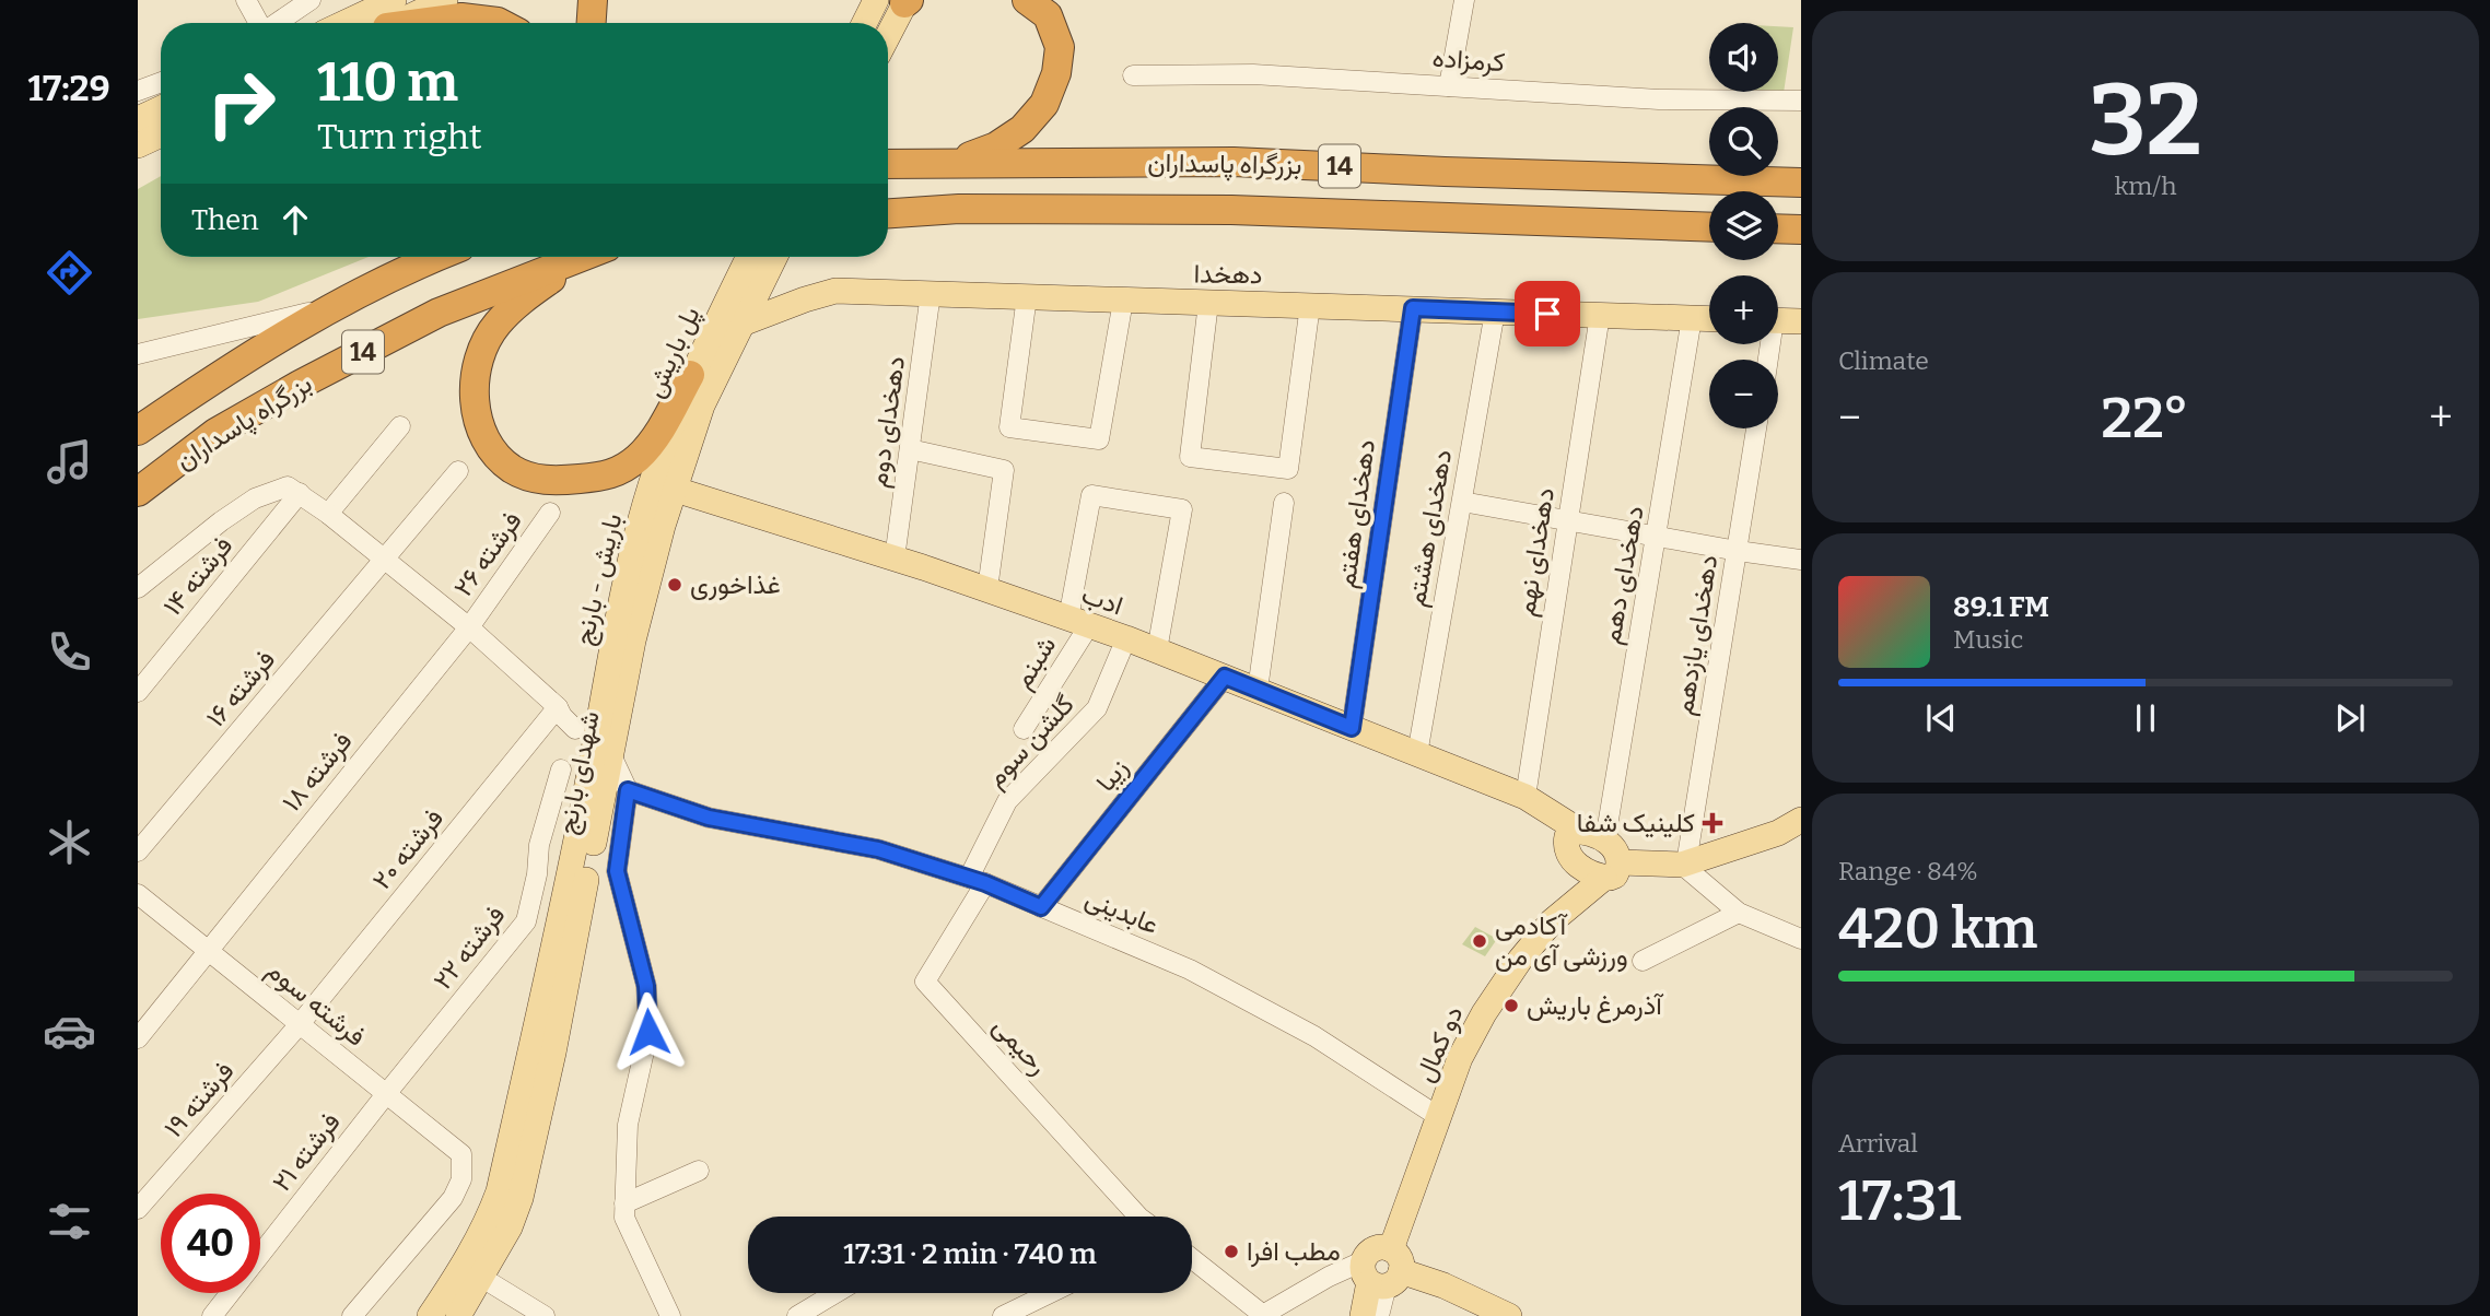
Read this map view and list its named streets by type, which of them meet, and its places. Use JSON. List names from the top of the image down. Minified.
{"streets":{"highway":["بزرگراه پاسداران","14"],"main road":["دهخدا","پل باریش","باریش - بارنج","ادب","شهدای بارنج","دو کمال"],"street":["کرمزاده","دهخدای دوم","دهخدای هفتم","دهخدای هشتم","دهخدای نهم","۲۶ فرشته","دهخدای دهم","۱۴ فرشته","دهخدای یازدهم","شبنم","۱۶ فرشته","گلشن سوم","۱۸ فرشته","زیبا","۲۰ فرشته","عابدینی","۲۲ فرشته","فرشته سوم","رحیمی","۱۹ فرشته","۲۱ فرشته"]},"crossings":[["دهخدا","دهخدای دوم"],["دهخدا","دهخدای هفتم"],["دهخدا","دهخدای هشتم"],["دهخدا","دهخدای نهم"],["دهخدا","دهخدای دهم"],["دهخدا","شهدای بارنج"],["پل باریش","باریش - بارنج"],["پل باریش","ادب"],["پل باریش","شهدای بارنج"],["دهخدای دوم","ادب"],["دهخدای هفتم","ادب"],["دهخدای هشتم","ادب"],["دهخدای نهم","ادب"],["۲۶ فرشته","۱۸ فرشته"],["باریش - بارنج","ادب"],["باریش - بارنج","شهدای بارنج"],["ادب","شبنم"],["ادب","گلشن سوم"],["ادب","شهدای بارنج"],["ادب","زیبا"],["گلشن سوم","عابدینی"],["گلشن سوم","رحیمی"],["۱۸ فرشته","فرشته سوم"],["زیبا","عابدینی"],["۲۰ فرشته","فرشته سوم"],["۲۰ فرشته","۱۹ فرشته"],["عابدینی","دو کمال"],["عابدینی","رحیمی"],["۲۲ فرشته","فرشته سوم"],["۲۲ فرشته","۲۱ فرشته"],["فرشته سوم","۱۹ فرشته"],["فرشته سوم","۲۱ فرشته"]],"places":{"other":["غذاخوری","آکادمی ورزشی آی من","آذرمرغ باریش","مطب افرا"],"health":["کلینیک شفا"]},"page":{"tabs":"17:29","tile":[["32","km/h"],"Climate",["Range · 84%","420 km"],["Arrival","17:31"]],"map_buttons":["+","−"],"turn":["110 m","Turn right"],"then":"Then","heat":["−","22°","+"],"song":["89.1 FM","Music"],"limit":"40","trip":"17:31 · 2 min · 740 m"}}
